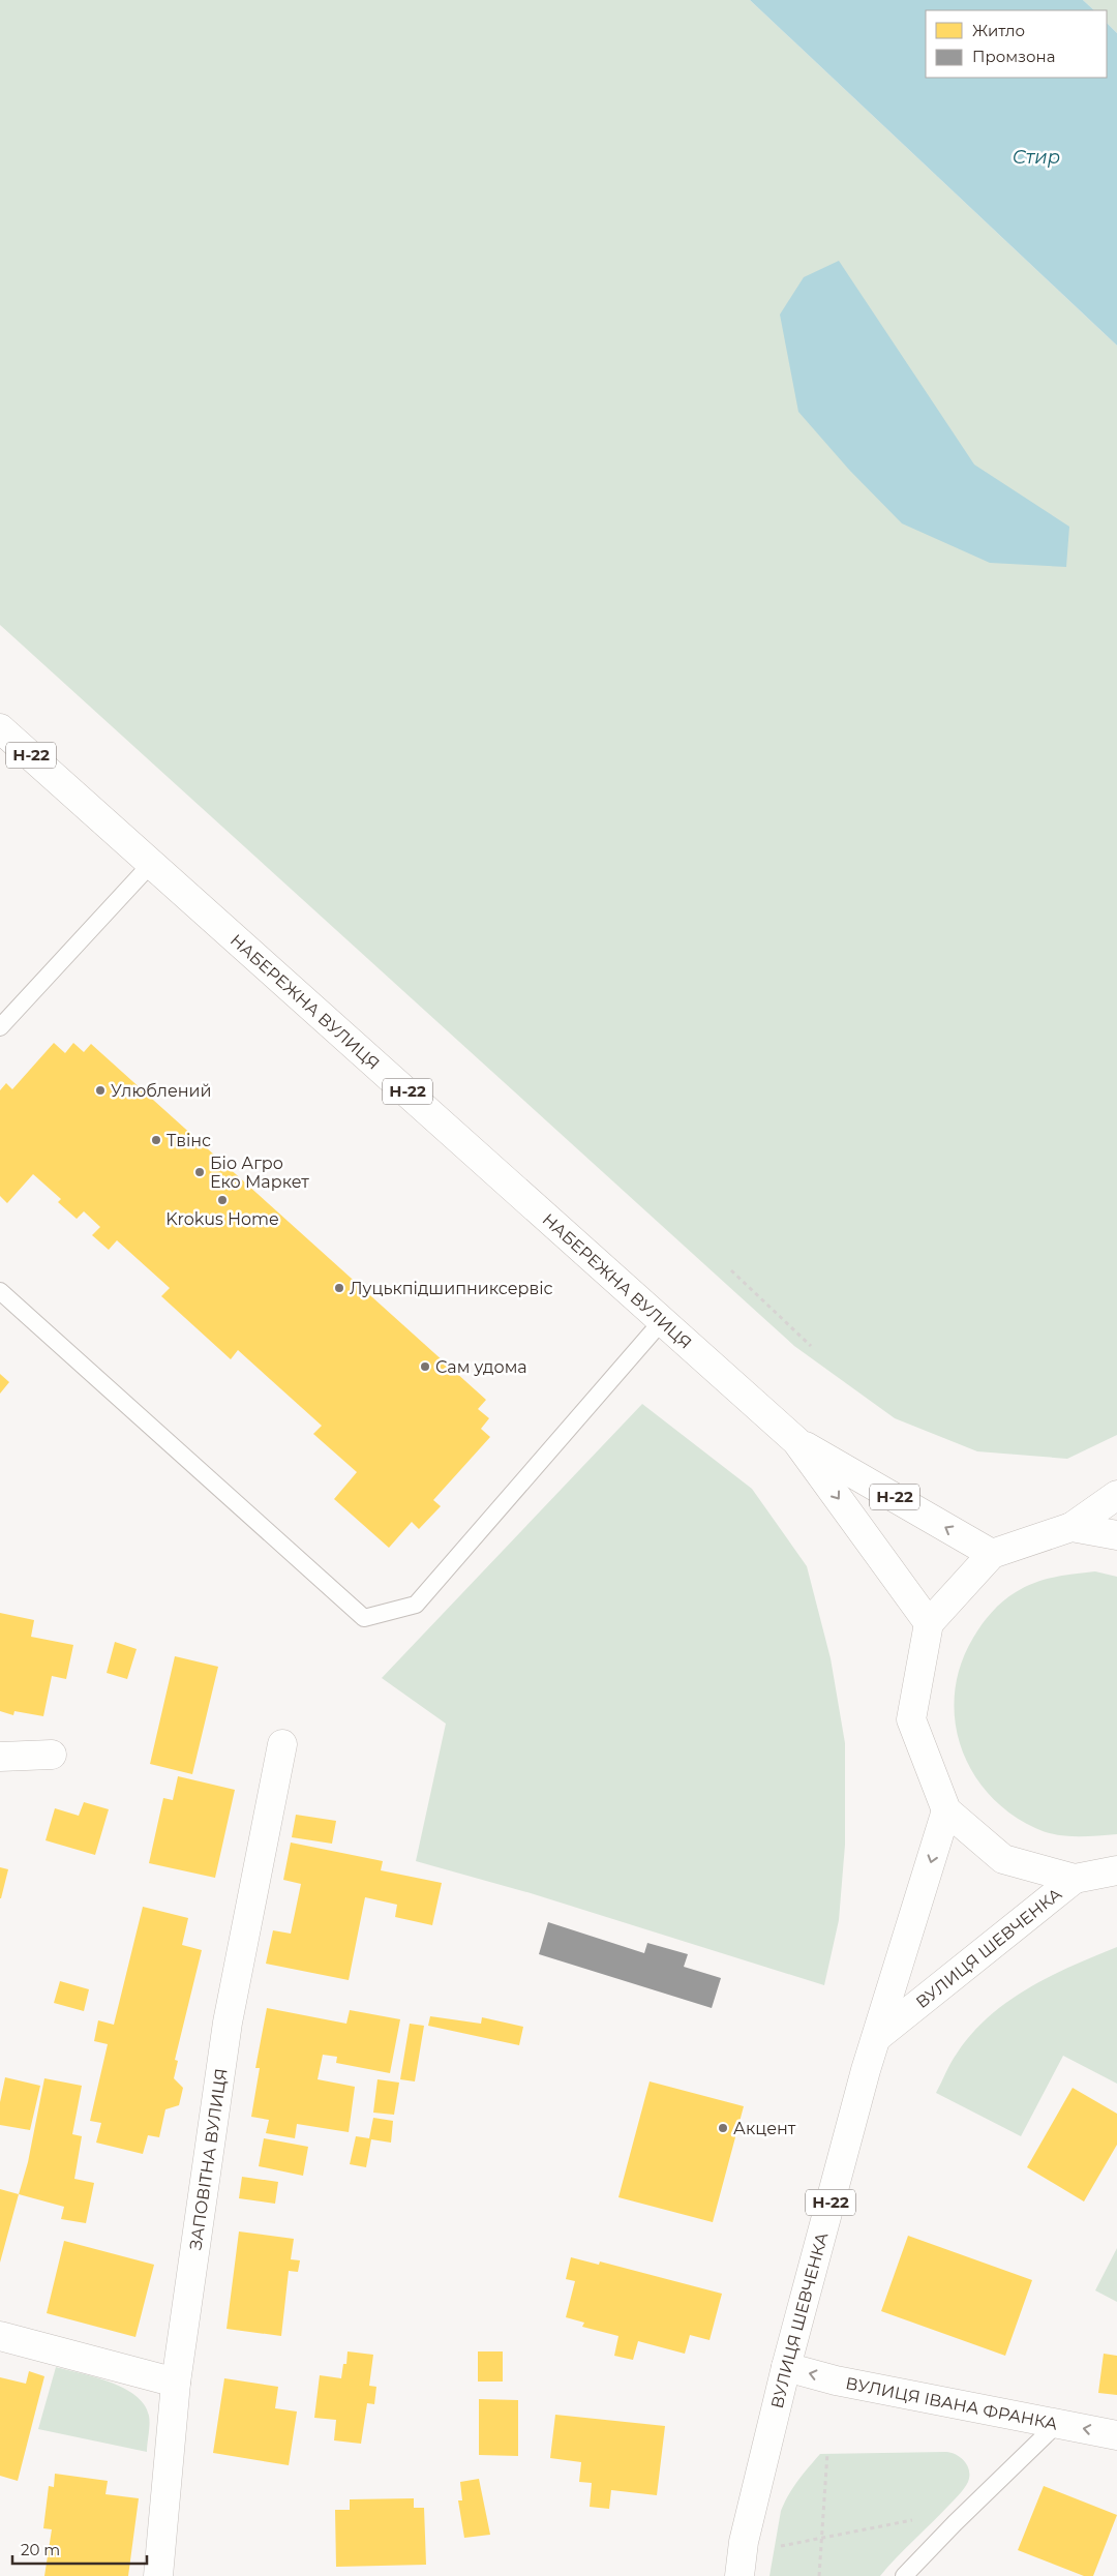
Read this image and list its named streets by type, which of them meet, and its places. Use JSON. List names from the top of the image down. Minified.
{"streets":{"main road":["Н-22","НАБЕРЕЖНА ВУЛИЦЯ","ВУЛИЦЯ ШЕВЧЕНКА","ЗАПОВІТНА ВУЛИЦЯ","ВУЛИЦЯ ІВАНА ФРАНКА"]},"crossings":[["ВУЛИЦЯ ШЕВЧЕНКА","ВУЛИЦЯ ІВАНА ФРАНКА"]],"one_way":["ВУЛИЦЯ ІВАНА ФРАНКА"],"water":["Стир"],"places":["Улюблений","Твінс","Біо Агро Еко Маркет","Krokus Home","Луцькпідшипниксервіс","Сам удома","Акцент"],"legend":["Житло","Промзона"],"scale_bar":"20 m"}
